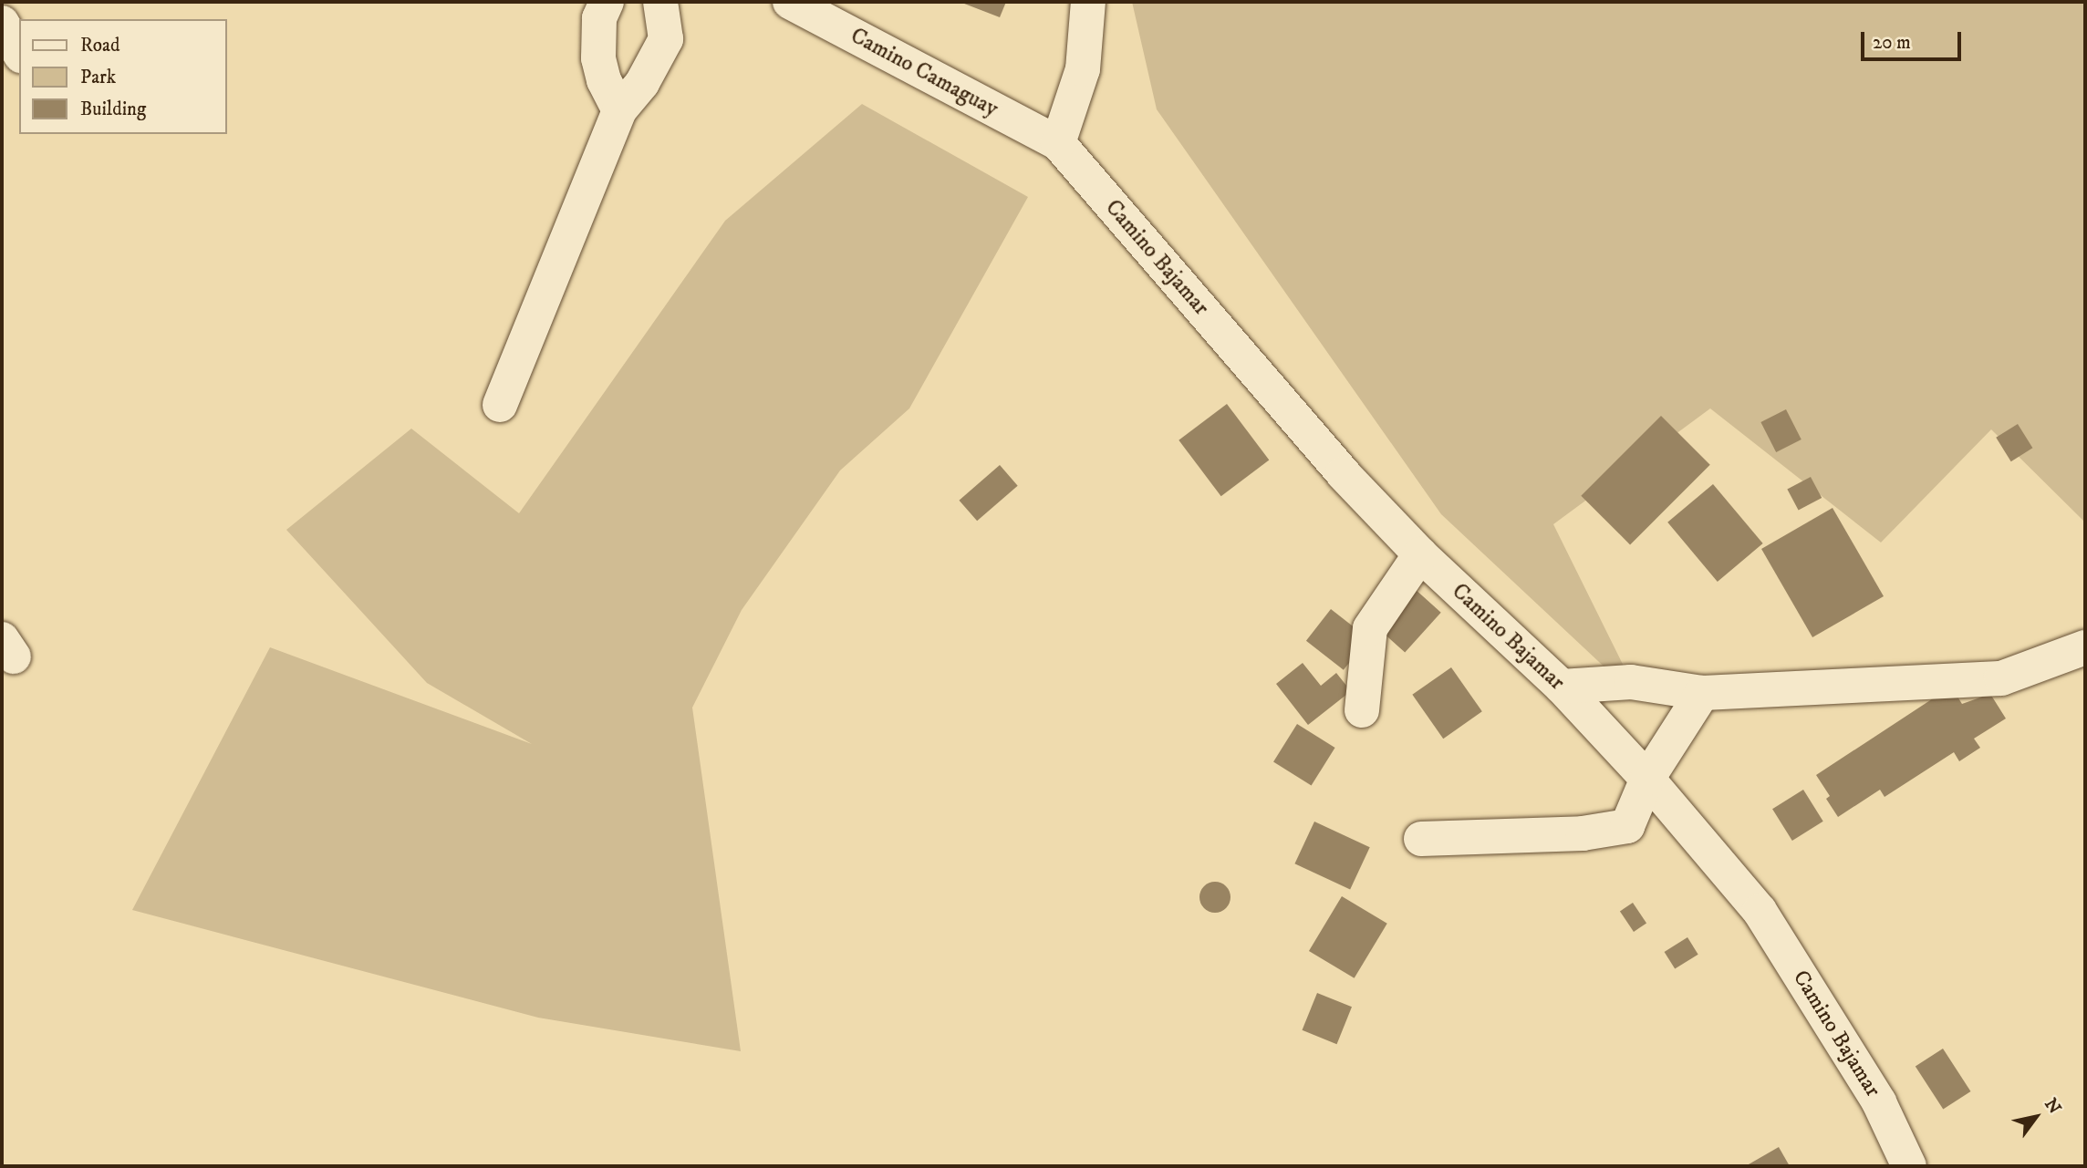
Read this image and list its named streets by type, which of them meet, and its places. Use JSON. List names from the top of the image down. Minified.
{"streets":{"street":["Camino Camaguay","Camino Bajamar"]},"crossings":[["Camino Camaguay","Camino Bajamar"]],"legend":["Road","Park","Building"],"scale_bar":"20 m","north":"top right"}
